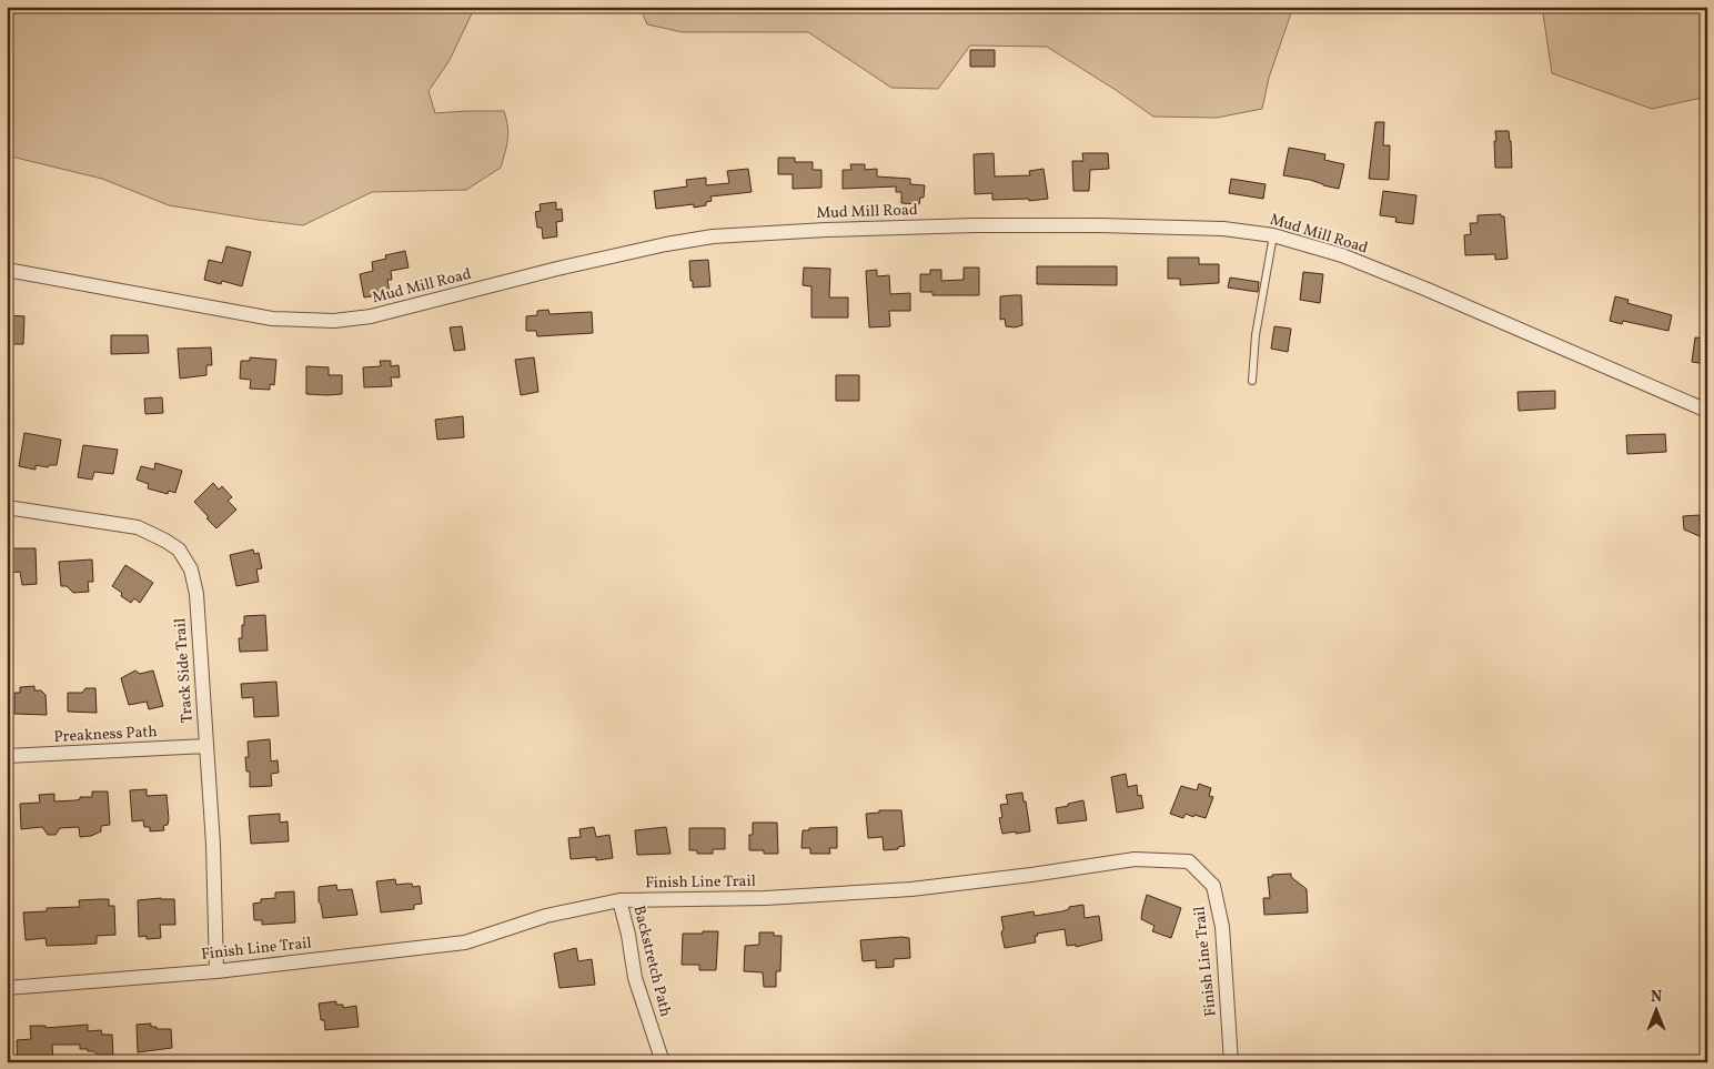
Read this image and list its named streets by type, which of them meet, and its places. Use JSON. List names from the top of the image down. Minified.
{"streets":{"street":["Mud Mill Road","Track Side Trail","Preakness Path","Finish Line Trail","Backstretch Path"]},"crossings":[["Track Side Trail","Preakness Path"],["Track Side Trail","Finish Line Trail"],["Finish Line Trail","Backstretch Path"]],"north":"top"}
